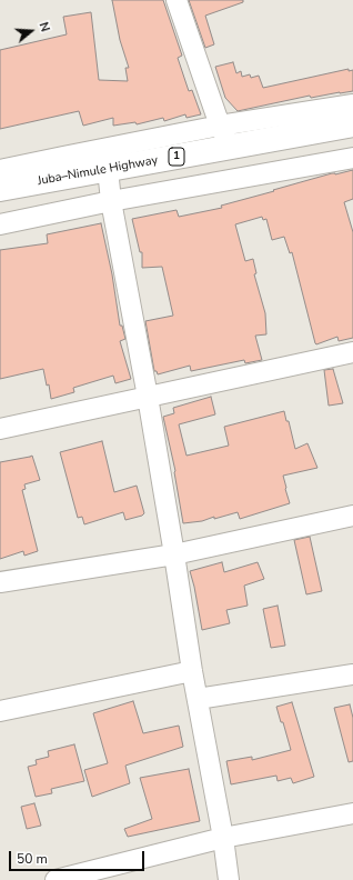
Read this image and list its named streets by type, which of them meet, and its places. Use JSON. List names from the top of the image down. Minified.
{"streets":{"main road":["1","Juba–Nimule Highway"]},"scale_bar":"50 m","north":"right"}
